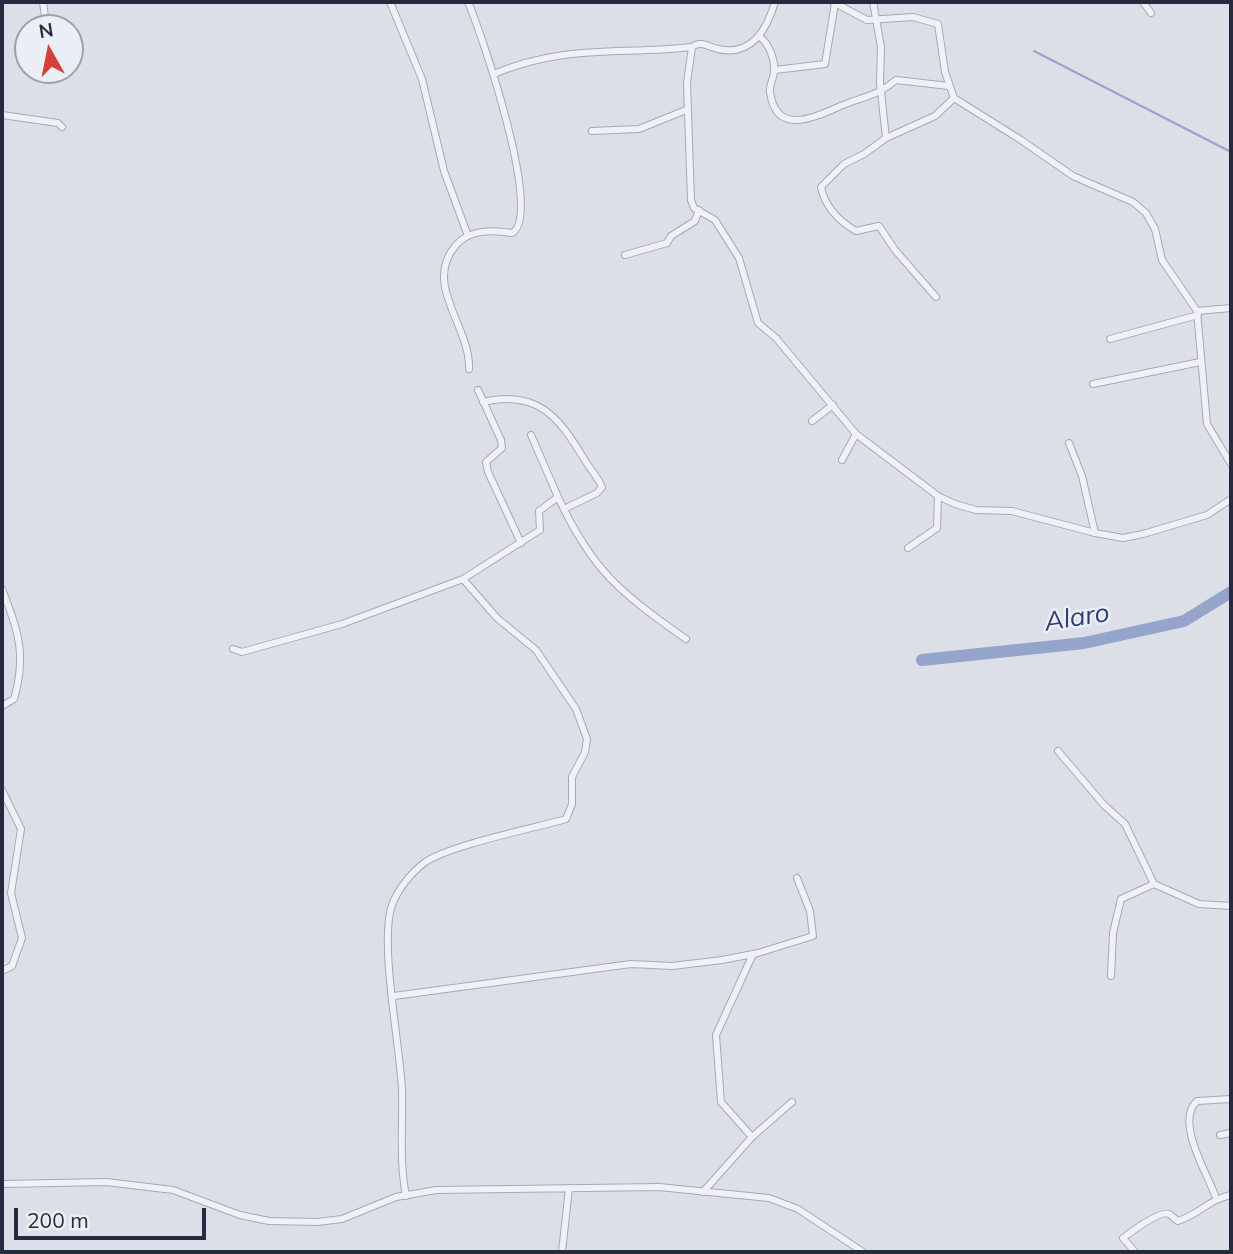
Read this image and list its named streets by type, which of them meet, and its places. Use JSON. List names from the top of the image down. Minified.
{"water":["Alaro"],"scale_bar":"200 m","north":"top"}
